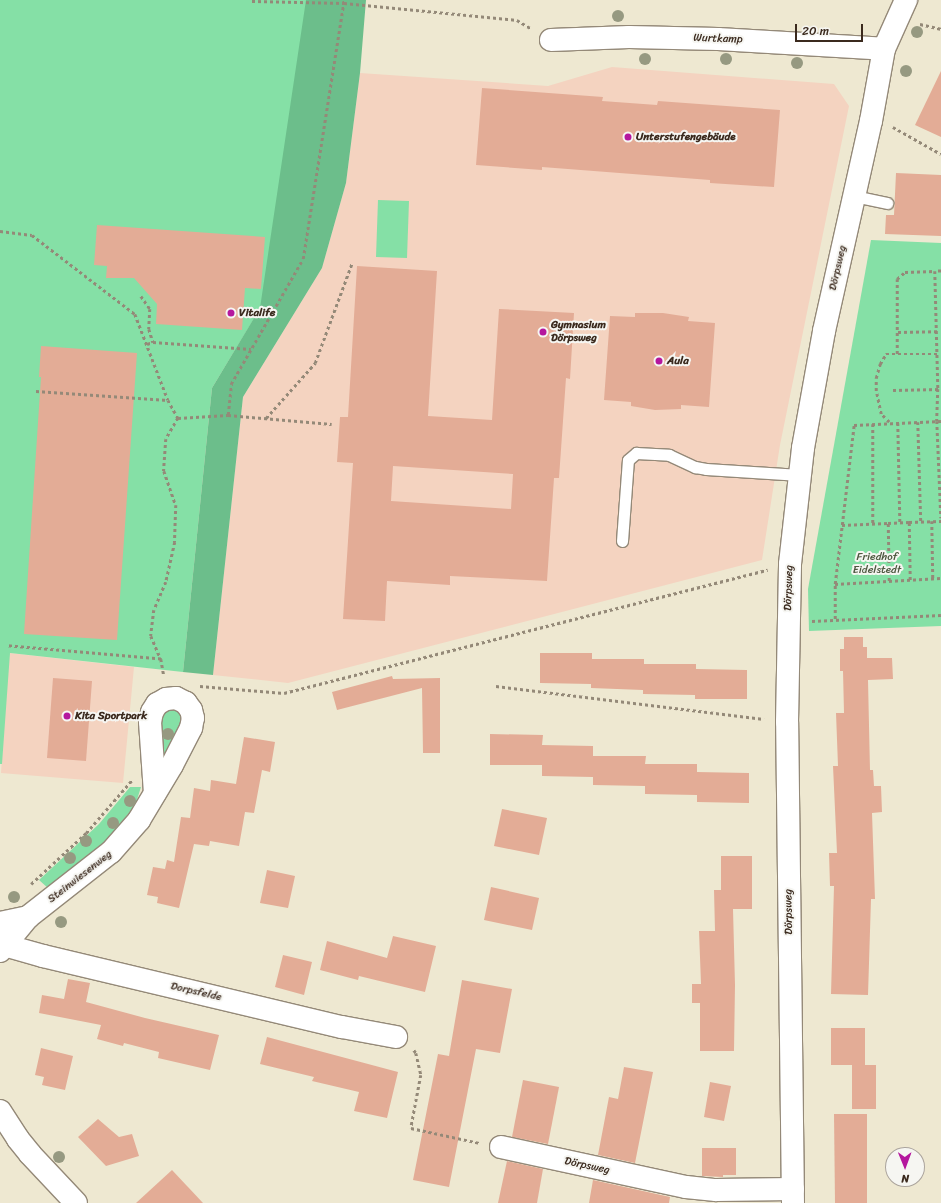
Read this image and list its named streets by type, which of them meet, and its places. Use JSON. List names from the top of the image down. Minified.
{"streets":{"street":["Wurtkamp","Dörpsweg","Steinwiesenweg","Dorpsfelde"]},"crossings":[["Wurtkamp","Dörpsweg"],["Steinwiesenweg","Dorpsfelde"]],"parks":["Friedhof Eidelstedt"],"places":["Unterstufengebäude","Vitalife","Gymnasium Dörpsweg","Aula","Kita Sportpark"],"scale_bar":"20 m","north":"bottom"}
